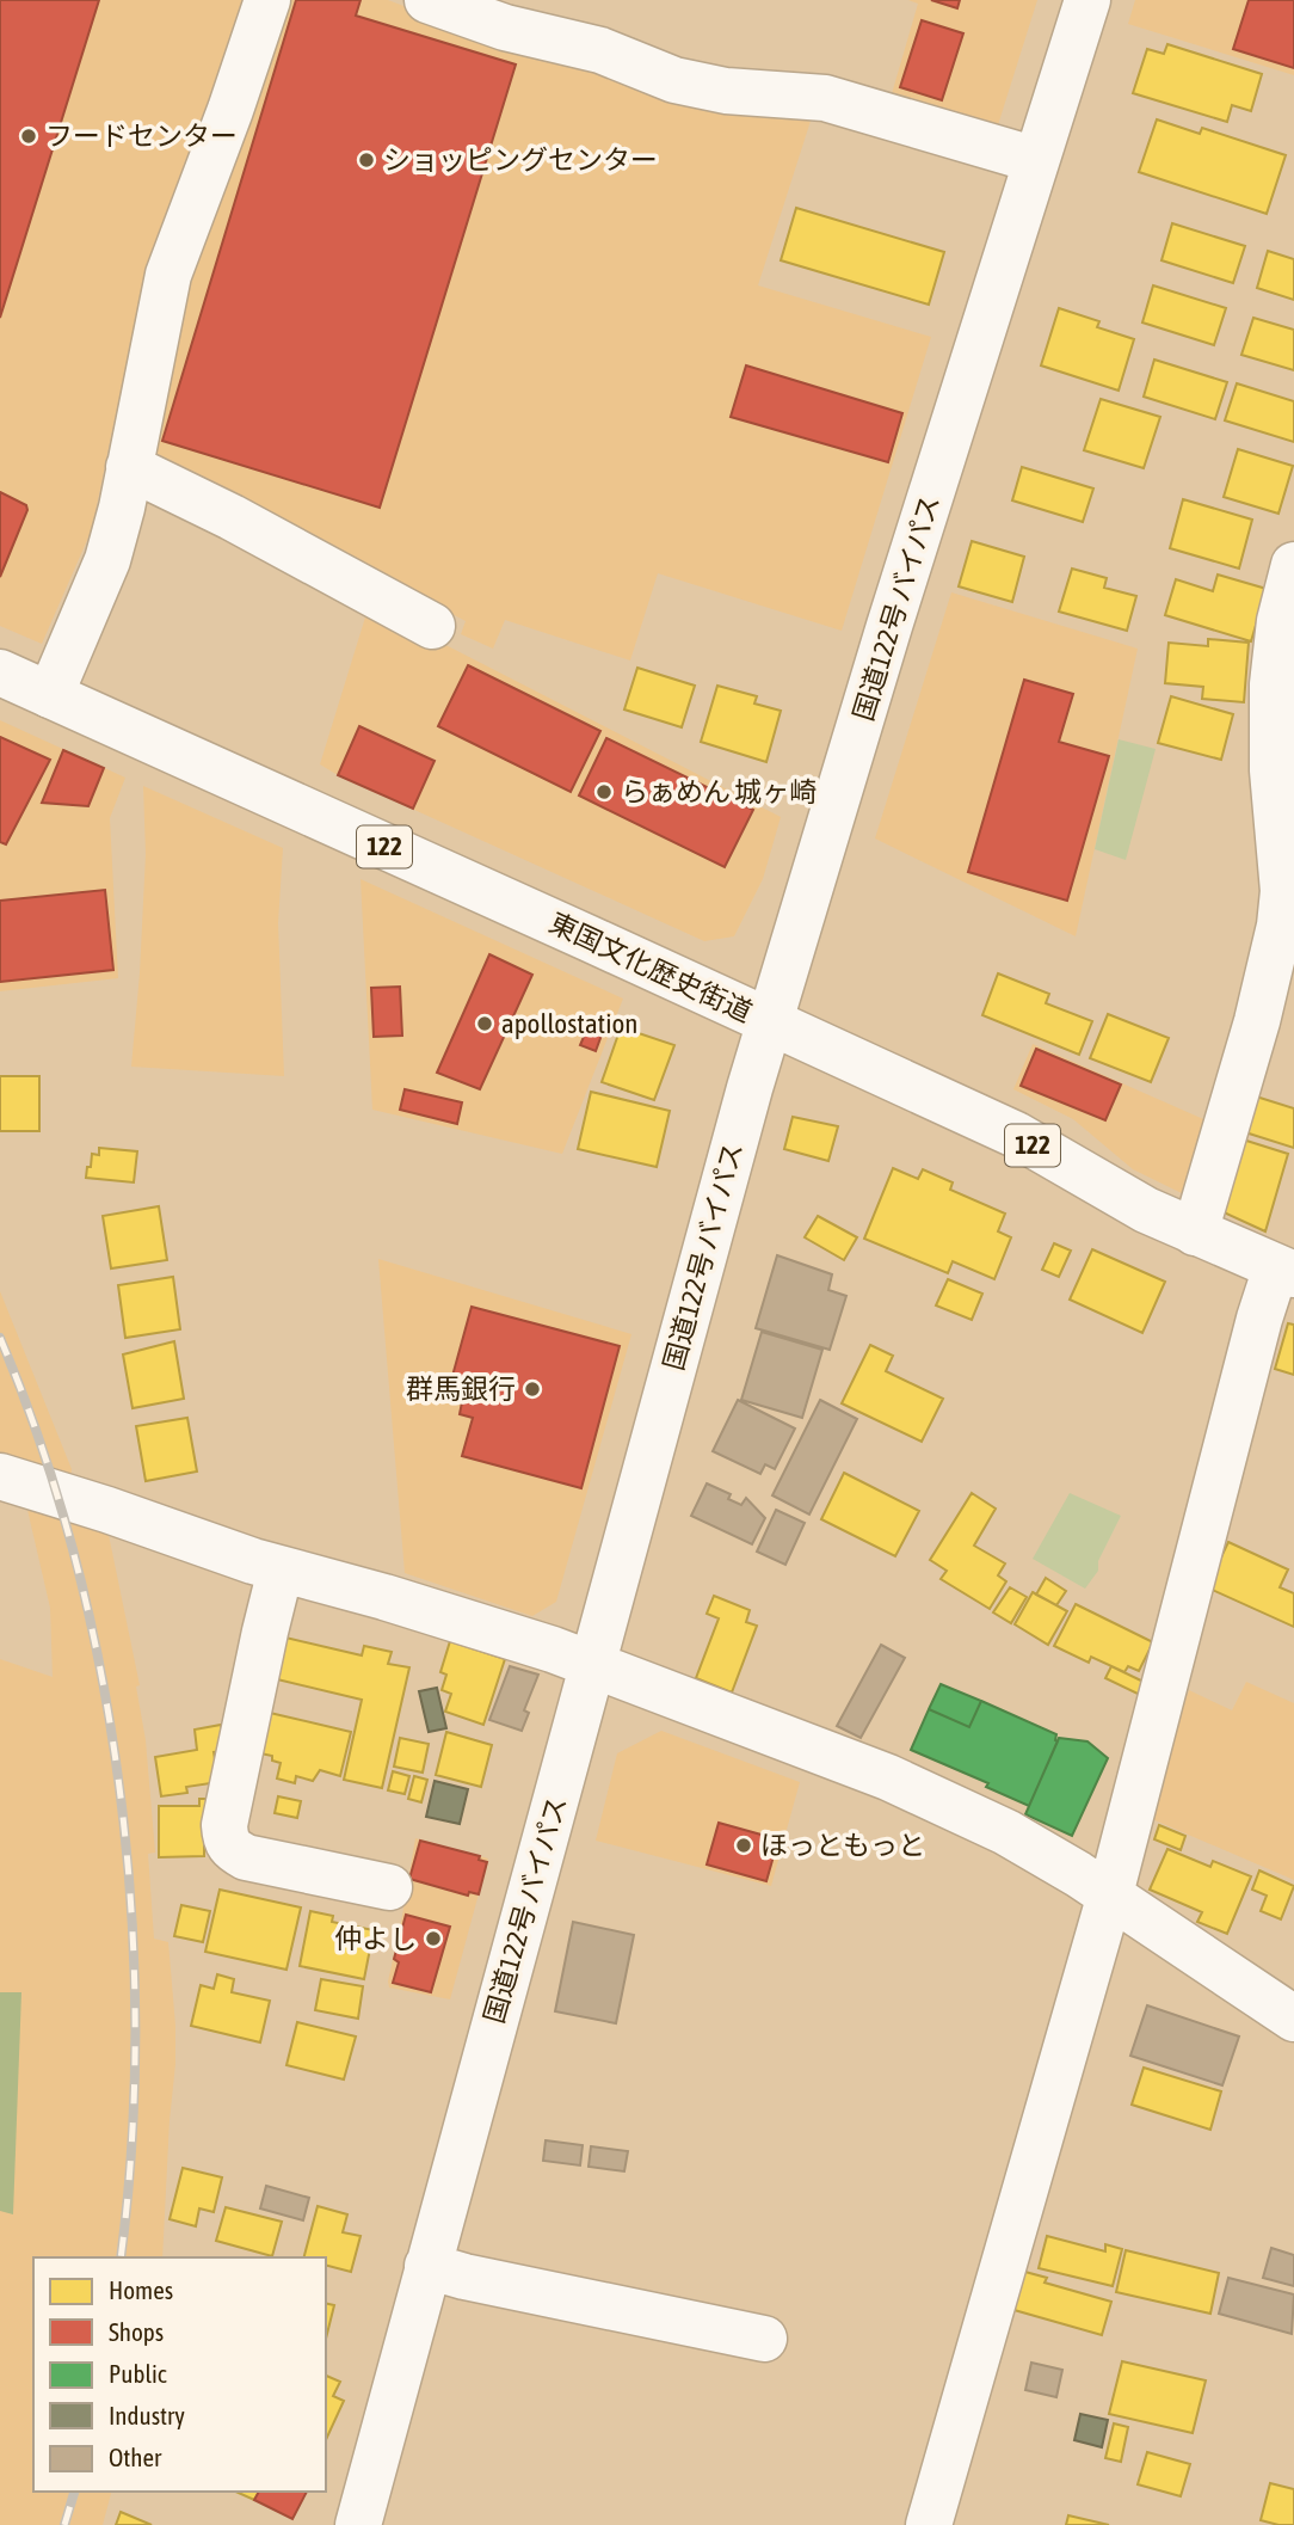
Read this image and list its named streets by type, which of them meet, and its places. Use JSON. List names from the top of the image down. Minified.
{"streets":{"main road":["国道122号 バイパス","122","東国文化歴史街道"]},"crossings":[["国道122号 バイパス","東国文化歴史街道"]],"places":["フードセンター","ショッピングセンター","らぁめん 城ヶ崎","apollostation","群馬銀行","ほっともっと","仲よし"],"legend":["Homes","Shops","Public","Industry","Other"]}
